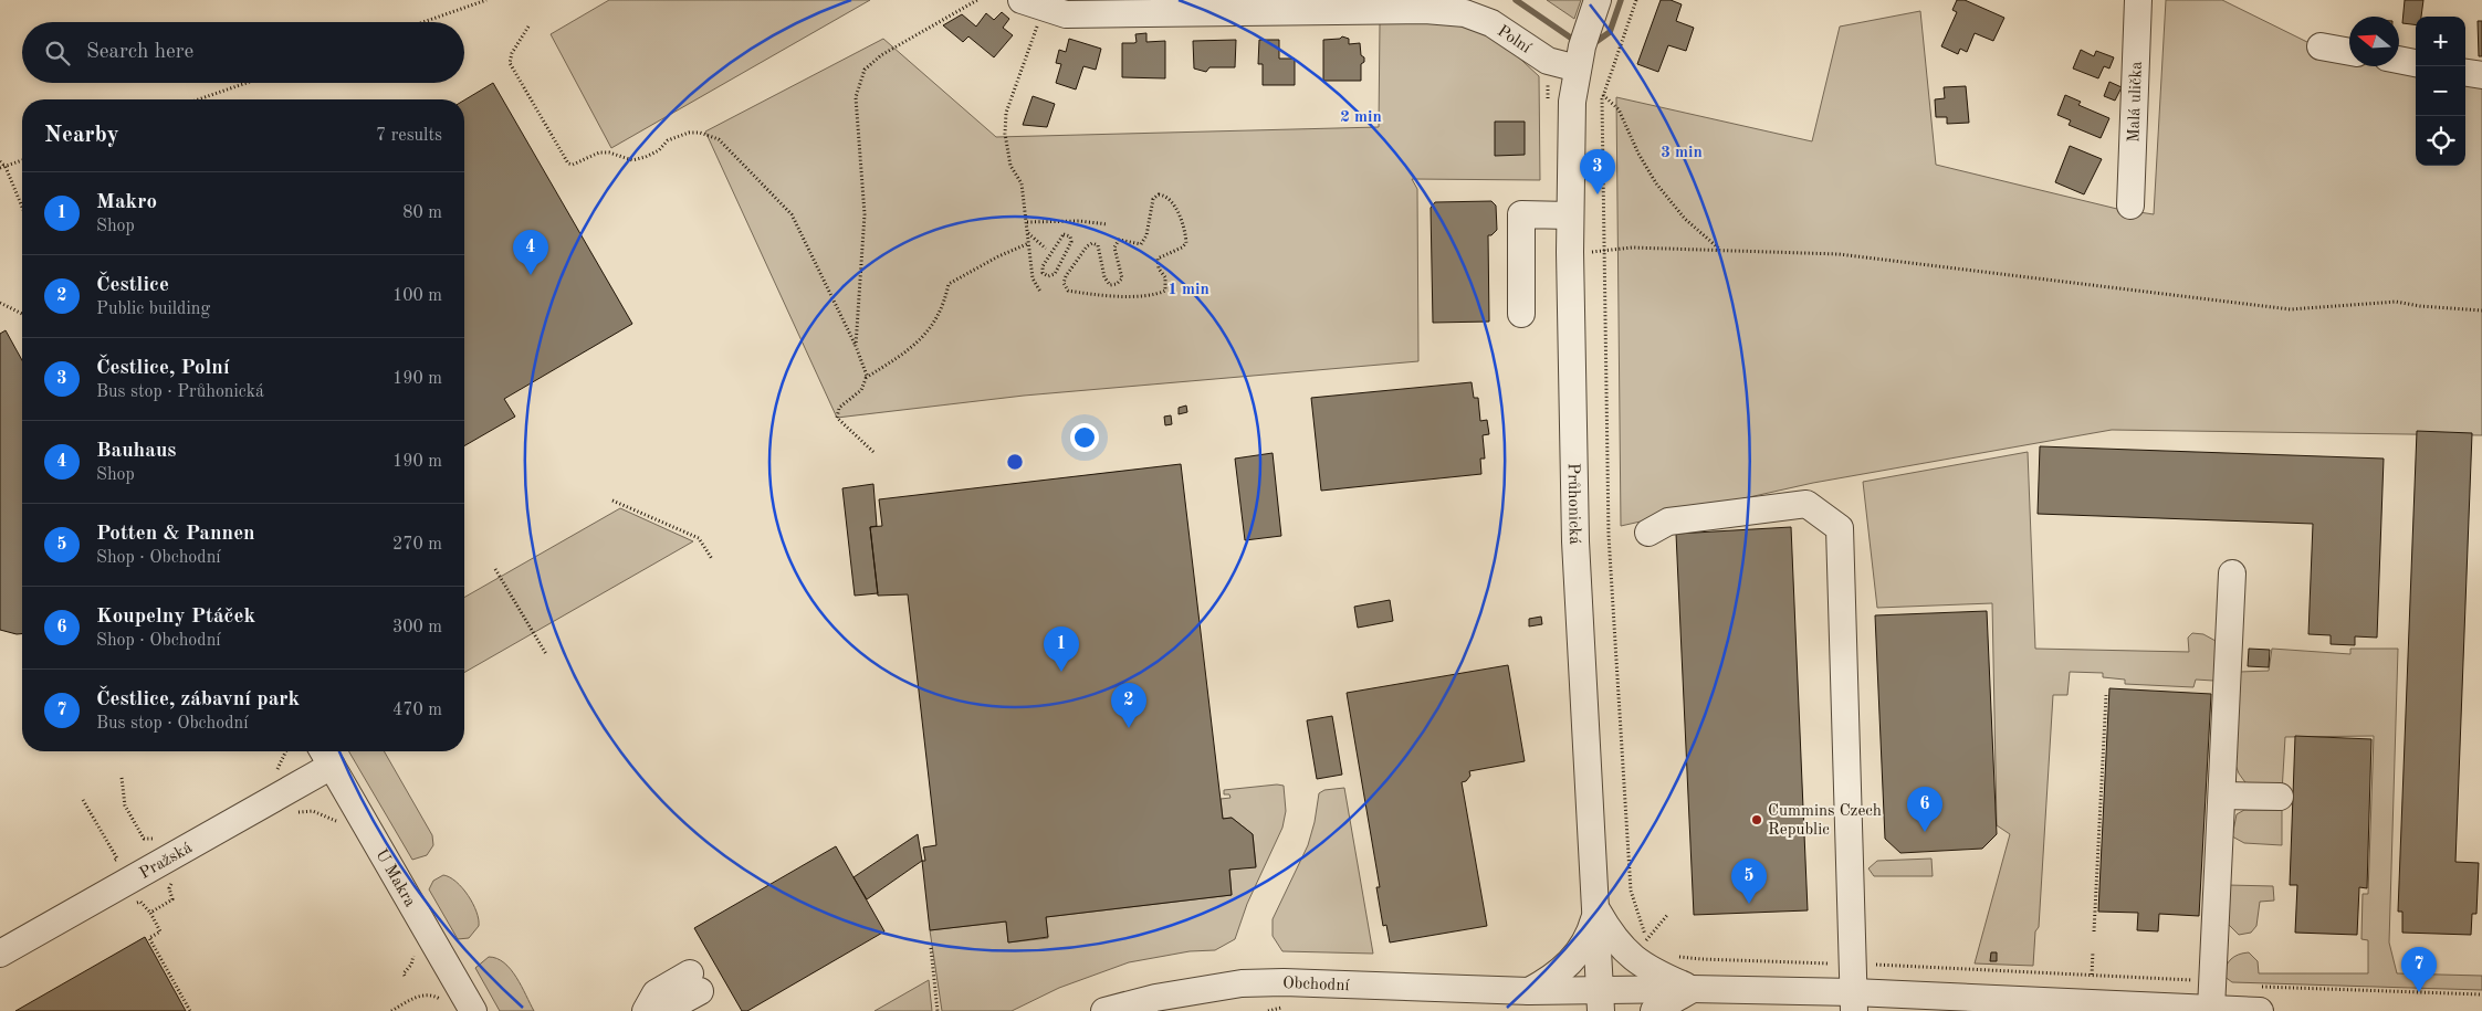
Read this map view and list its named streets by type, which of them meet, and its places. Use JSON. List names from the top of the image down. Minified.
{"streets":{"street":["Polní","Malá ulička","Průhonická","Pražská","U Makra","Obchodní"]},"crossings":[["Polní","Průhonická"],["Průhonická","Obchodní"],["Pražská","U Makra"]],"places":["Cummins Czech Republic"],"north":"left","page":{"map_buttons":["+","−"],"search":"Search here","heading":["Nearby","7 results"],"pins":["3","4","1","2","6","5","7"],"list":[{"mark":"1","name":"Makro","note":"Shop","value":"80 m"},{"mark":"2","name":"Čestlice","note":"Public building","value":"100 m"},{"mark":"3","name":"Čestlice, Polní","note":"Bus stop · Průhonická","value":"190 m"},{"mark":"4","name":"Bauhaus","note":"Shop","value":"190 m"},{"mark":"5","name":"Potten & Pannen","note":"Shop · Obchodní","value":"270 m"},{"mark":"6","name":"Koupelny Ptáček","note":"Shop · Obchodní","value":"300 m"},{"mark":"7","name":"Čestlice, zábavní park","note":"Bus stop · Obchodní","value":"470 m"}]},"rings":["2 min","3 min","1 min"]}
